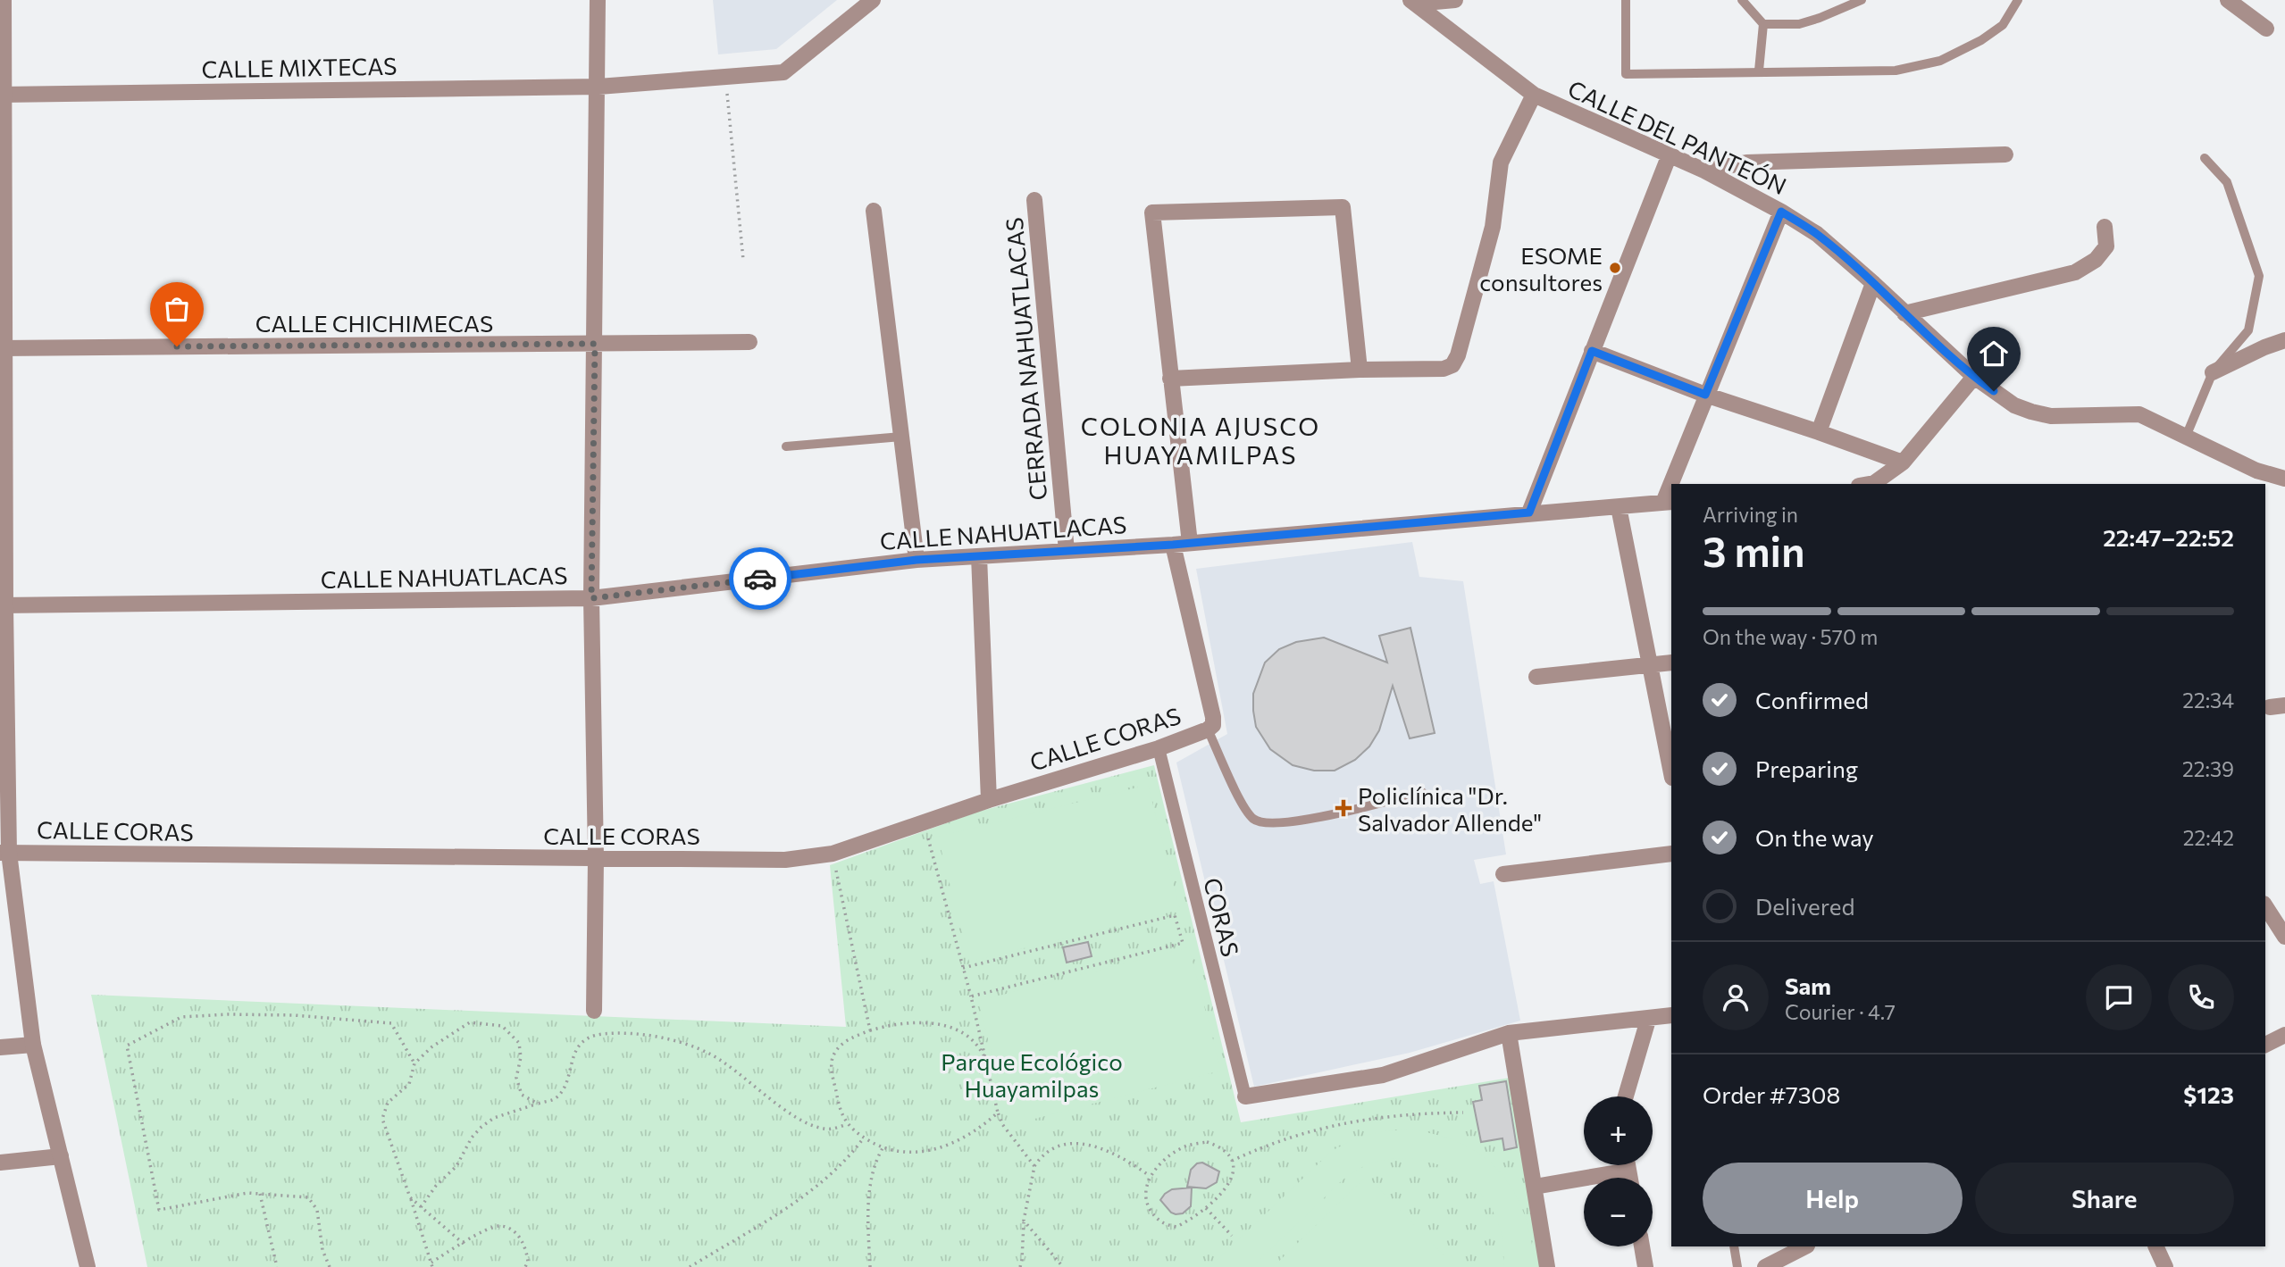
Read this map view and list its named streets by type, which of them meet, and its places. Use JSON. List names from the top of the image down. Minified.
{"streets":{"street":["CALLE MIXTECAS","CALLE DEL PANTEÓN","CALLE CHICHIMECAS","CERRADA NAHUATLACAS","CALLE NAHUATLACAS","CALLE CORAS","CORAS"]},"crossings":[["CERRADA NAHUATLACAS","CALLE NAHUATLACAS"],["CALLE CORAS","CORAS"]],"districts":["COLONIA AJUSCO HUAYAMILPAS"],"parks":["Parque Ecológico Huayamilpas"],"places":{"other":["ESOME consultores"],"health":["Policlínica \"Dr. Salvador Allende\""]},"page":{"heading":["3 min","Arriving in","22:47–22:52"],"panel":["Sam","Courier · 4.7","Order #7308","$123"],"bar":"On the way · 570 m","list":[["Confirmed","22:34"],["Preparing","22:39"],["On the way","22:42"],"Delivered"],"map_buttons":["+","−"],"buttons":["Help","Share"]}}
